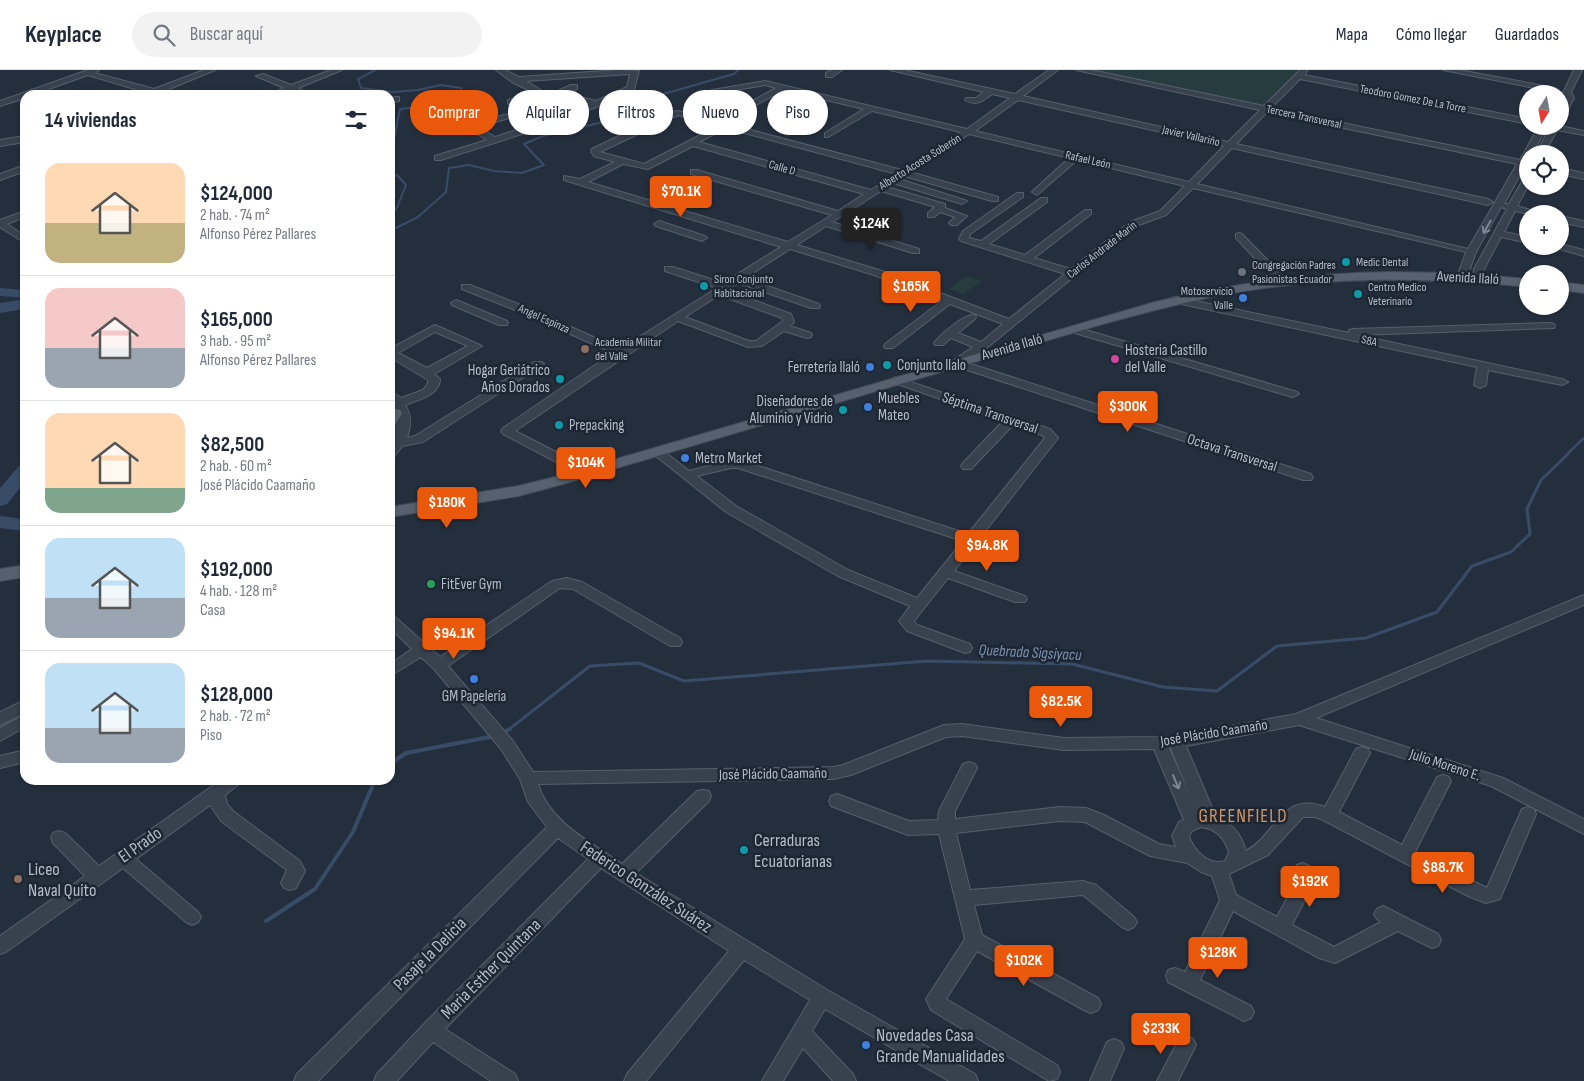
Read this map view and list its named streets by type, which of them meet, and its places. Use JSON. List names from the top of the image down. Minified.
{"streets":{"main road":["Avenida Ilaló"],"street":["Teodoro Gomez De La Torre","Tercera Transversal","Javier Vallariño","Rafael León","Alberto Acosta Soberón","Calle D","Carlos Andrade Marín","Angel Espinza","S8A","Séptima Transversal","Octava Transversal","José Plácido Caamaño","Julio Moreno E.","El Prado","Federico González Suárez","Pasaje la Delicia","Maria Esther Quintana"]},"crossings":[["Teodoro Gomez De La Torre","Carlos Andrade Marín"],["Tercera Transversal","Carlos Andrade Marín"],["Javier Vallariño","Alberto Acosta Soberón"],["Javier Vallariño","Carlos Andrade Marín"],["Rafael León","Alberto Acosta Soberón"],["Rafael León","Carlos Andrade Marín"],["Alberto Acosta Soberón","Calle D"],["Alberto Acosta Soberón","Avenida Ilaló"],["Alberto Acosta Soberón","Angel Espinza"],["Carlos Andrade Marín","Avenida Ilaló"],["Carlos Andrade Marín","Octava Transversal"],["Avenida Ilaló","S8A"],["Avenida Ilaló","Séptima Transversal"],["Avenida Ilaló","Octava Transversal"],["José Plácido Caamaño","Julio Moreno E."],["José Plácido Caamaño","Federico González Suárez"],["Federico González Suárez","Pasaje la Delicia"],["Federico González Suárez","Maria Esther Quintana"]],"districts":["GREENFIELD"],"water":["Quebrada Sigsiyacu"],"places":["Medic Dental","Congregación Padres Pasionistas Ecuador","Siron Conjunto Habitacional","Centro Medico Veterinario","Motoservicio Valle","Academia Militar del Valle","Hosteria Castillo del Valle","Conjunto Ilalo","Ferretería Ilaló","Hogar Geriátrico Años Dorados","Muebles Mateo","Diseñadores de Aluminio y Vidrio","Prepacking","Metro Market","FitEver Gym","GM Papelería","Cerraduras Ecuatorianas","Liceo Naval Quito","Novedades Casa Grande Manualidades"],"north":"bottom","page":{"header":"Keyplace","search":"Buscar aquí","nav":["Mapa","Cómo llegar","Guardados"],"map_buttons":["+","−"],"chip":["Comprar","Alquilar","Filtros","Nuevo","Piso"],"heading":"14 viviendas","list":[{"name":"$124,000","note":"2 hab. · 74 m² · Alfonso Pérez Pallares"},{"name":"$165,000","note":"3 hab. · 95 m² · Alfonso Pérez Pallares"},{"name":"$82,500","note":"2 hab. · 60 m² · José Plácido Caamaño"},{"name":"$192,000","note":"4 hab. · 128 m² · Casa"},{"name":"$128,000","note":"2 hab. · 72 m² · Piso"}],"price":["$70.1K","$124K","$165K","$300K","$104K","$180K","$94.8K","$94.1K","$82.5K","$88.7K","$192K","$128K","$102K","$233K"]}}
